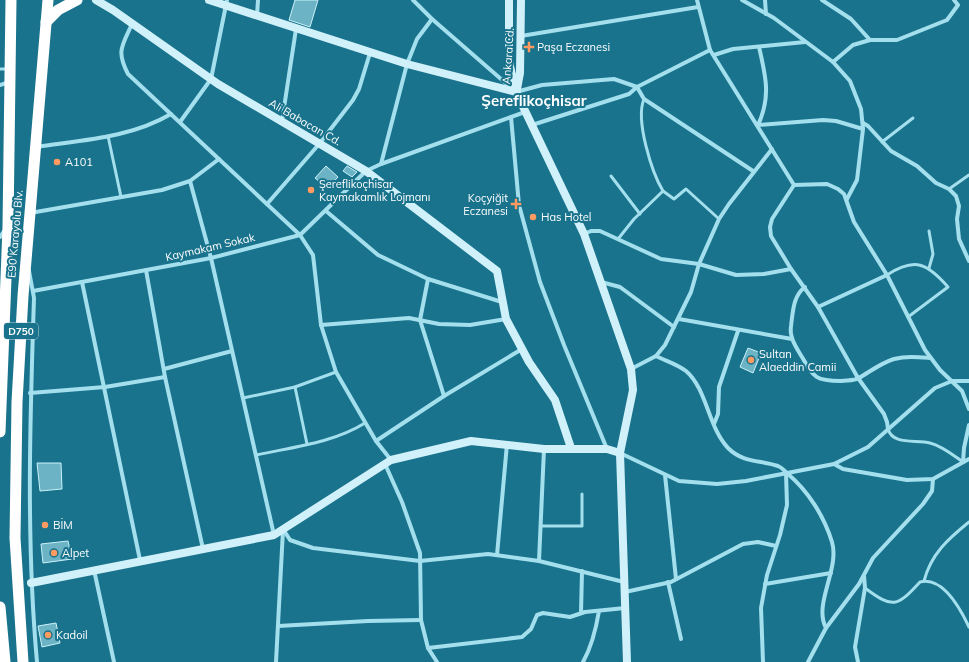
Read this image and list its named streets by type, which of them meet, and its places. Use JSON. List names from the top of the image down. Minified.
{"streets":{"highway":["E90 Karayolu Blv.","D750"],"street":["Ankara Cd.","Ali Babacan Cd.","Kaymakam Sokak"]},"crossings":[["Ali Babacan Cd.","Kaymakam Sokak"]],"districts":["Şereflikoçhisar"],"places":{"health":["Paşa Eczanesi","Koçyiğit Eczanesi"],"other":["A101","Şereflikoçhisar Kaymakamlık Lojmanı","Has Hotel","Sultan Alaeddin Camii","BİM","Alpet","Kadoil"]}}
